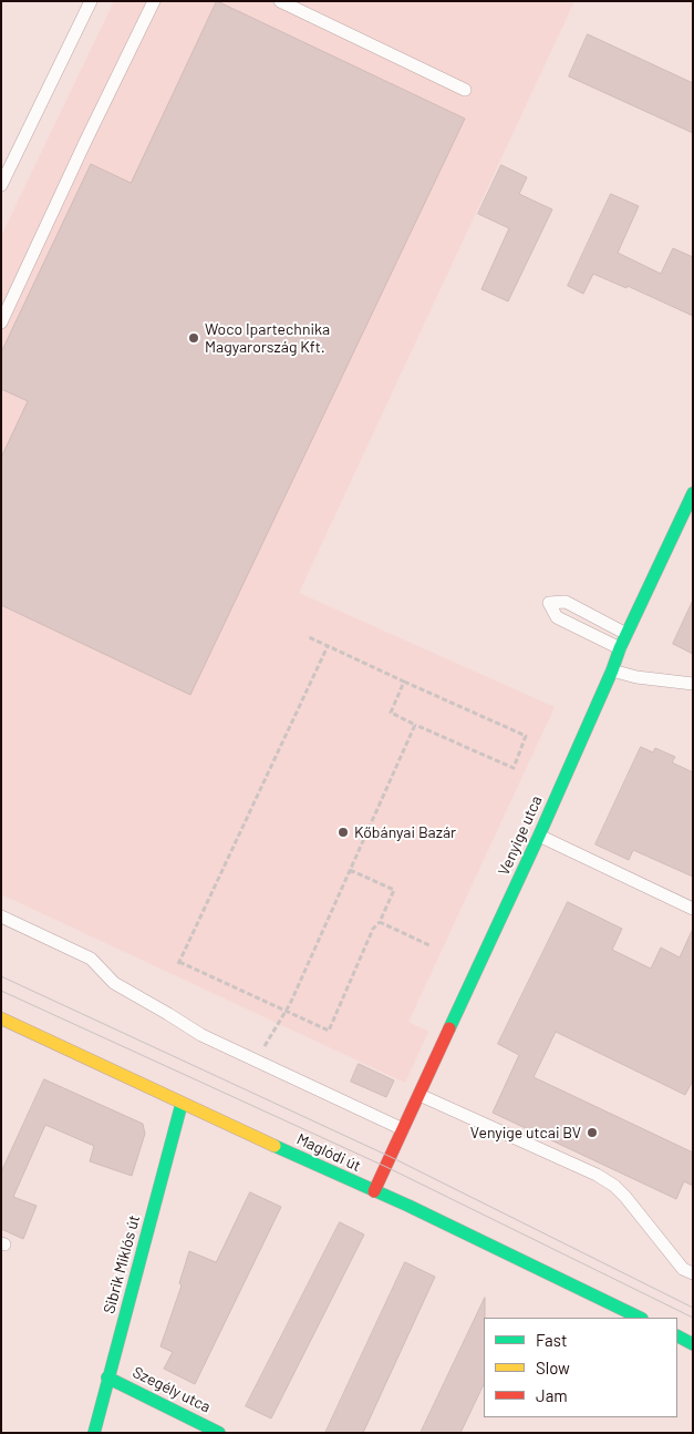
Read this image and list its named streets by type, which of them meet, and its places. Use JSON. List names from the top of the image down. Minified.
{"streets":{"street":["Venyige utca","Maglódi út","Sibrik Miklós út","Szegély utca"]},"crossings":[["Venyige utca","Maglódi út"],["Maglódi út","Sibrik Miklós út"],["Sibrik Miklós út","Szegély utca"]],"places":["Woco Ipartechnika Magyarország Kft.","Kőbányai Bazár","Venyige utcai BV"],"legend":["Fast","Slow","Jam"]}
